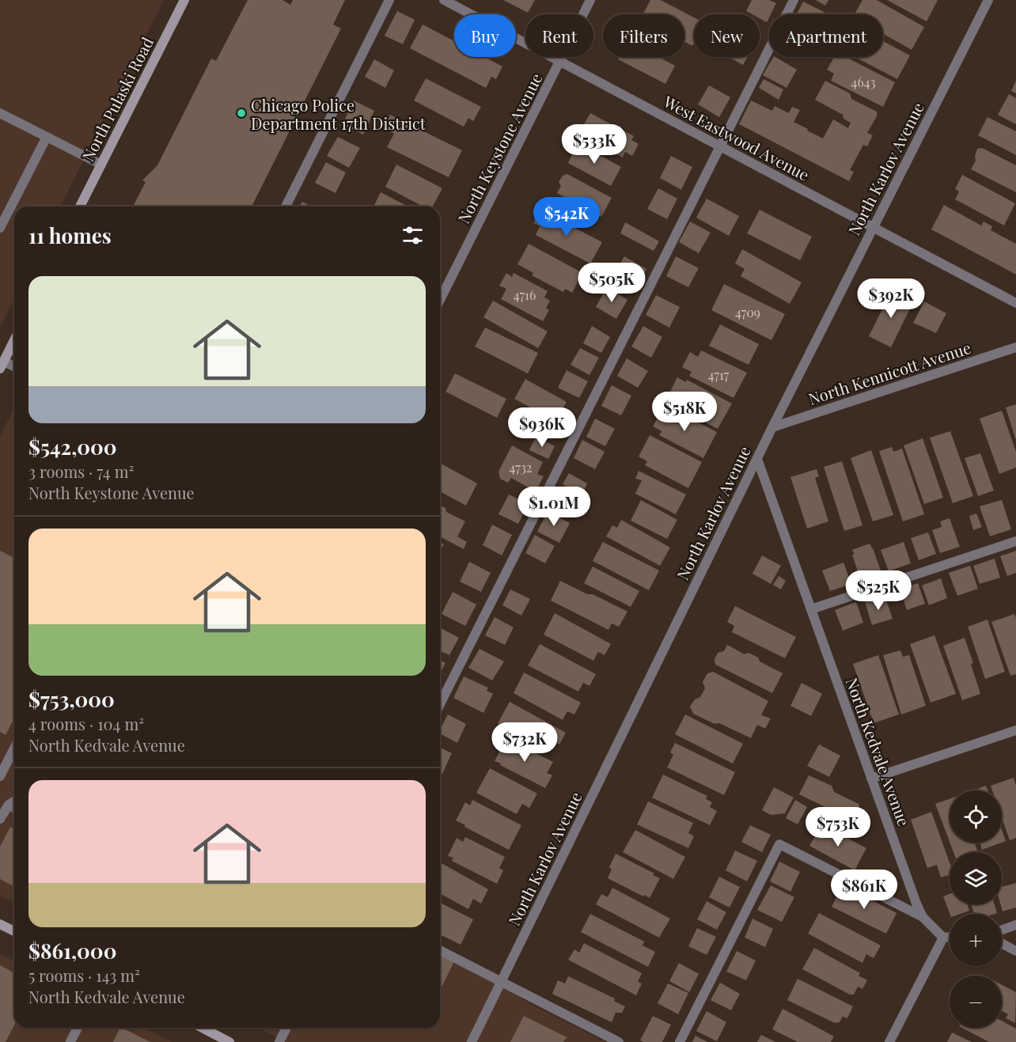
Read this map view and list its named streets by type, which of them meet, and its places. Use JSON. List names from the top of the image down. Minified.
{"streets":{"main road":["North Pulaski Road"],"street":["West Eastwood Avenue","North Keystone Avenue","North Karlov Avenue","North Kennicott Avenue","North Kedvale Avenue"]},"crossings":[["West Eastwood Avenue","North Keystone Avenue"],["West Eastwood Avenue","North Karlov Avenue"],["North Karlov Avenue","North Kennicott Avenue"],["North Karlov Avenue","North Kedvale Avenue"]],"places":["Chicago Police Department 17th District"],"house_numbers":["4643","4716","4709","4717","4732"],"page":{"chip":["Buy","Rent","Filters","New","Apartment"],"price":["$533K","$542K","$505K","$392K","$518K","$936K","$1.01M","$525K","$732K","$753K","$861K"],"heading":"11 homes","list":[{"name":"$542,000","note":"3 rooms · 74 m² · North Keystone Avenue"},{"name":"$753,000","note":"4 rooms · 104 m² · North Kedvale Avenue"},{"name":"$861,000","note":"5 rooms · 143 m² · North Kedvale Avenue"}],"map_buttons":["+","−"]}}
